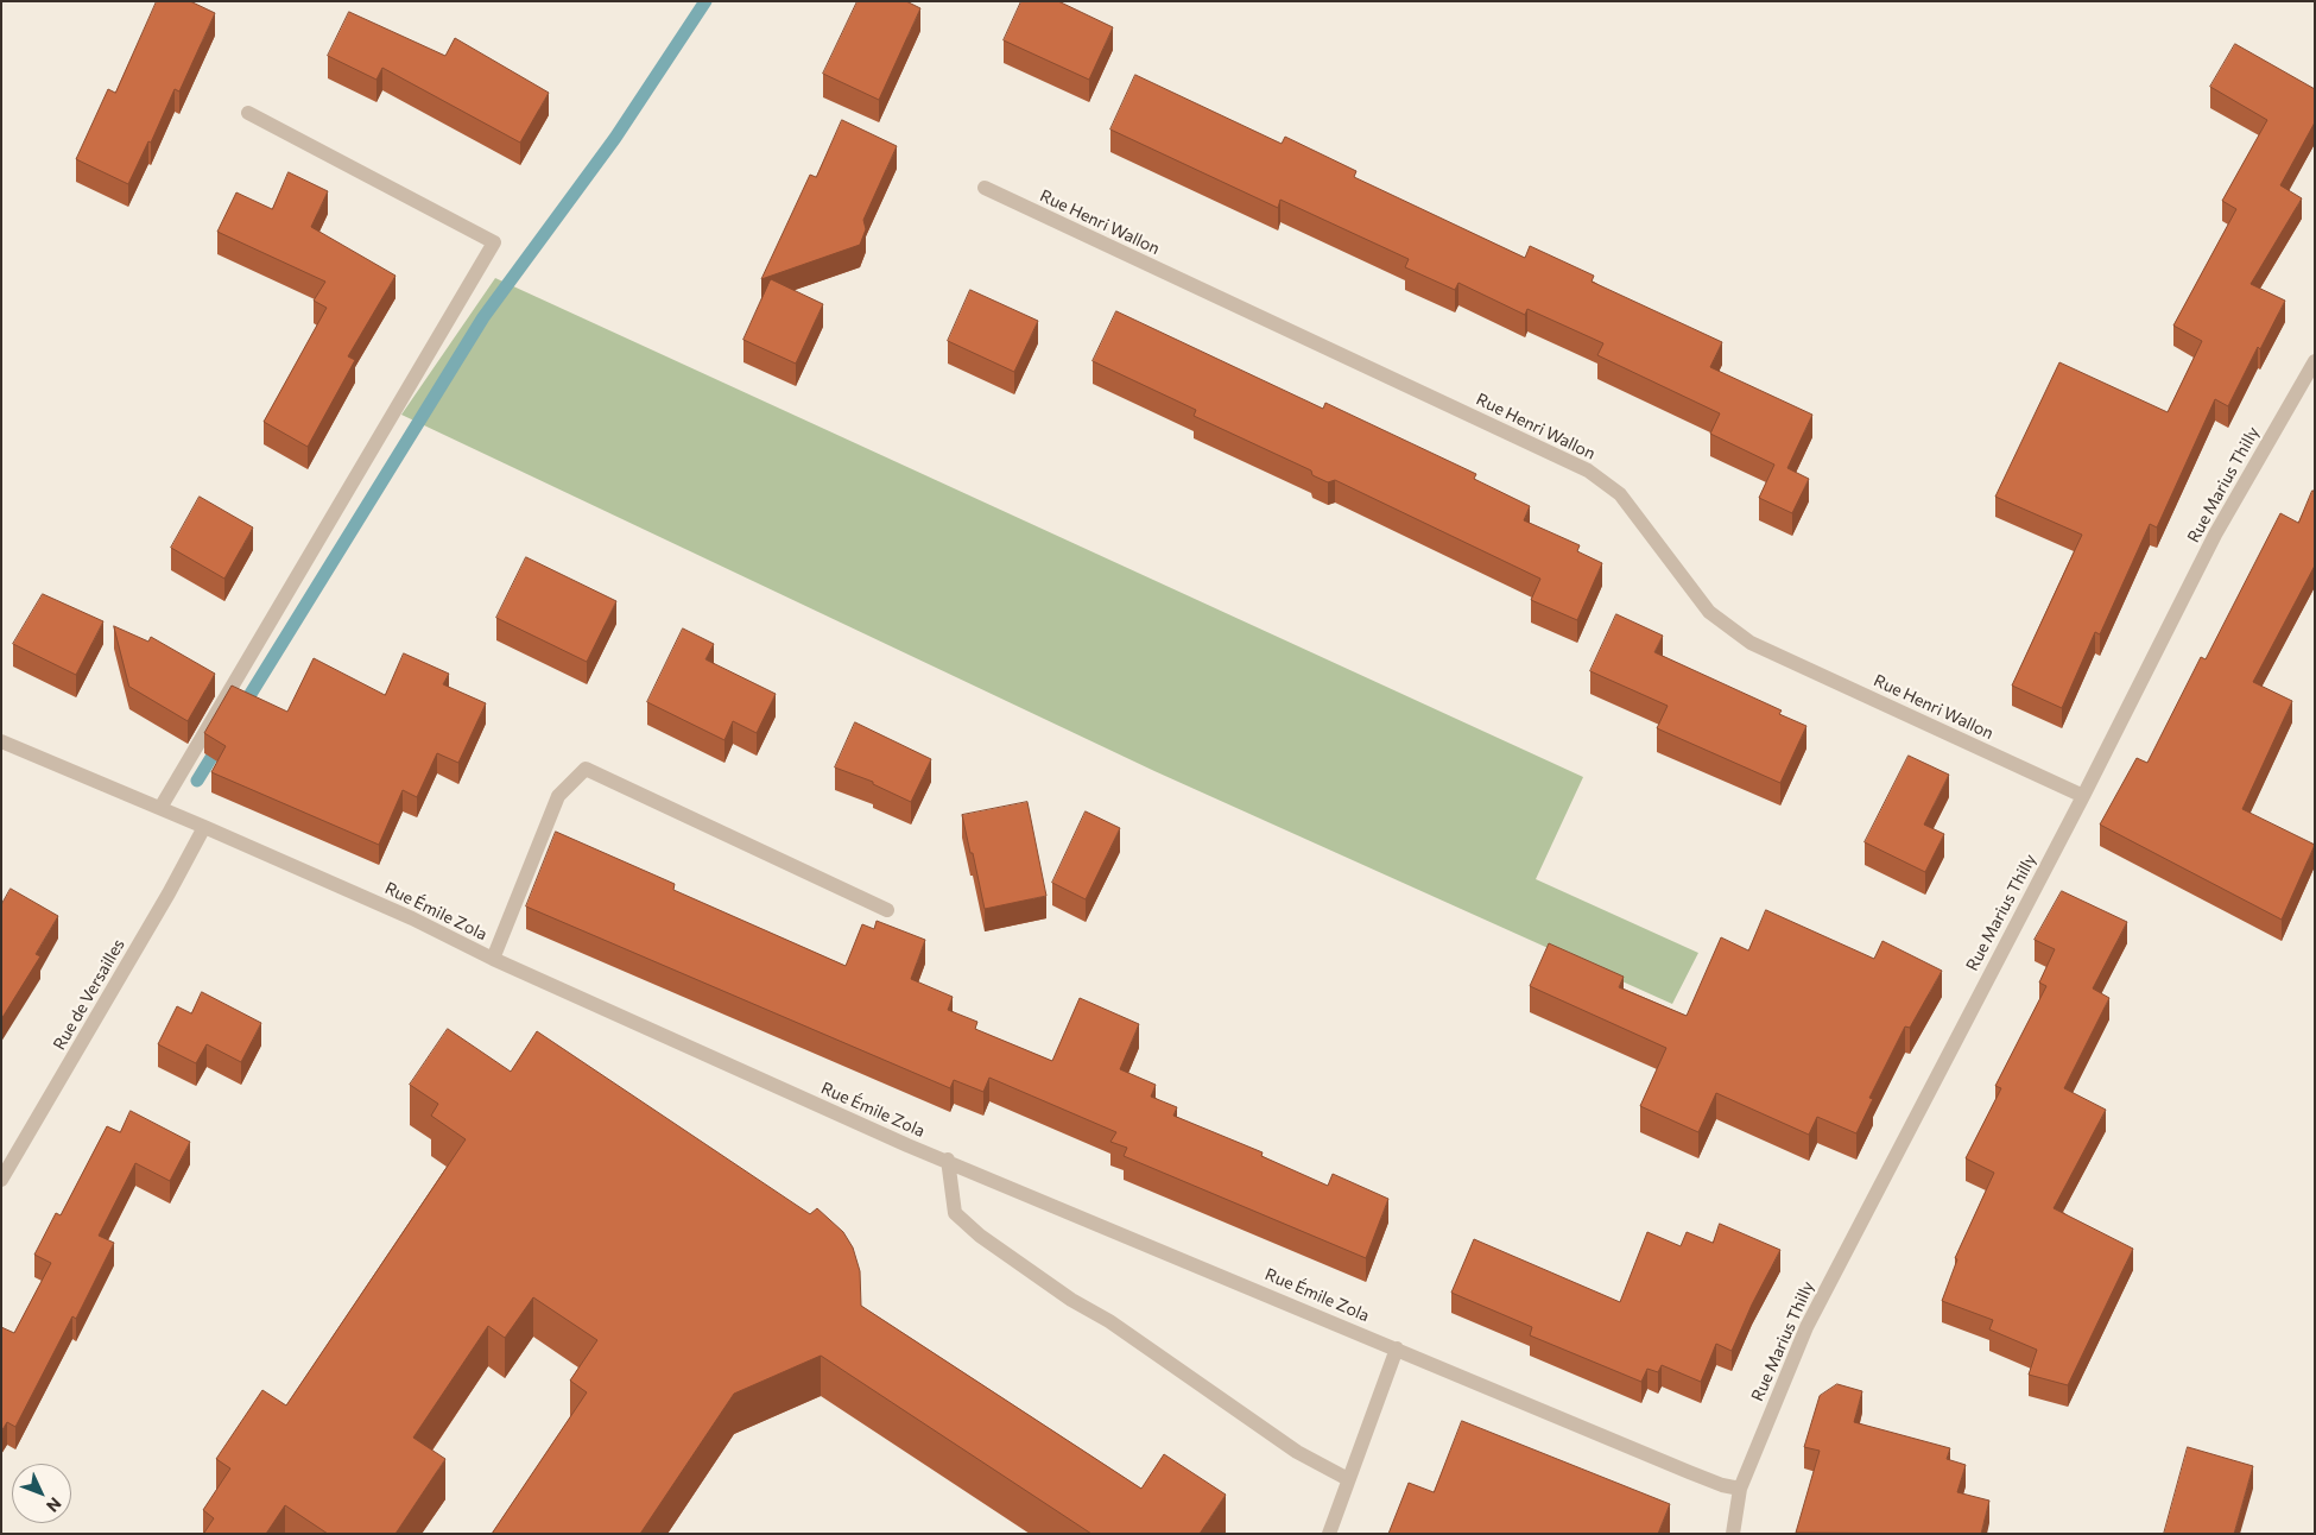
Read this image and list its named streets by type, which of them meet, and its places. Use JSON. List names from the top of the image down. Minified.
{"streets":{"street":["Rue Henri Wallon","Rue Marius Thilly","Rue Émile Zola","Rue de Versailles"]},"crossings":[["Rue Henri Wallon","Rue Marius Thilly"],["Rue Marius Thilly","Rue Émile Zola"],["Rue Émile Zola","Rue de Versailles"]],"north":"bottom right"}
